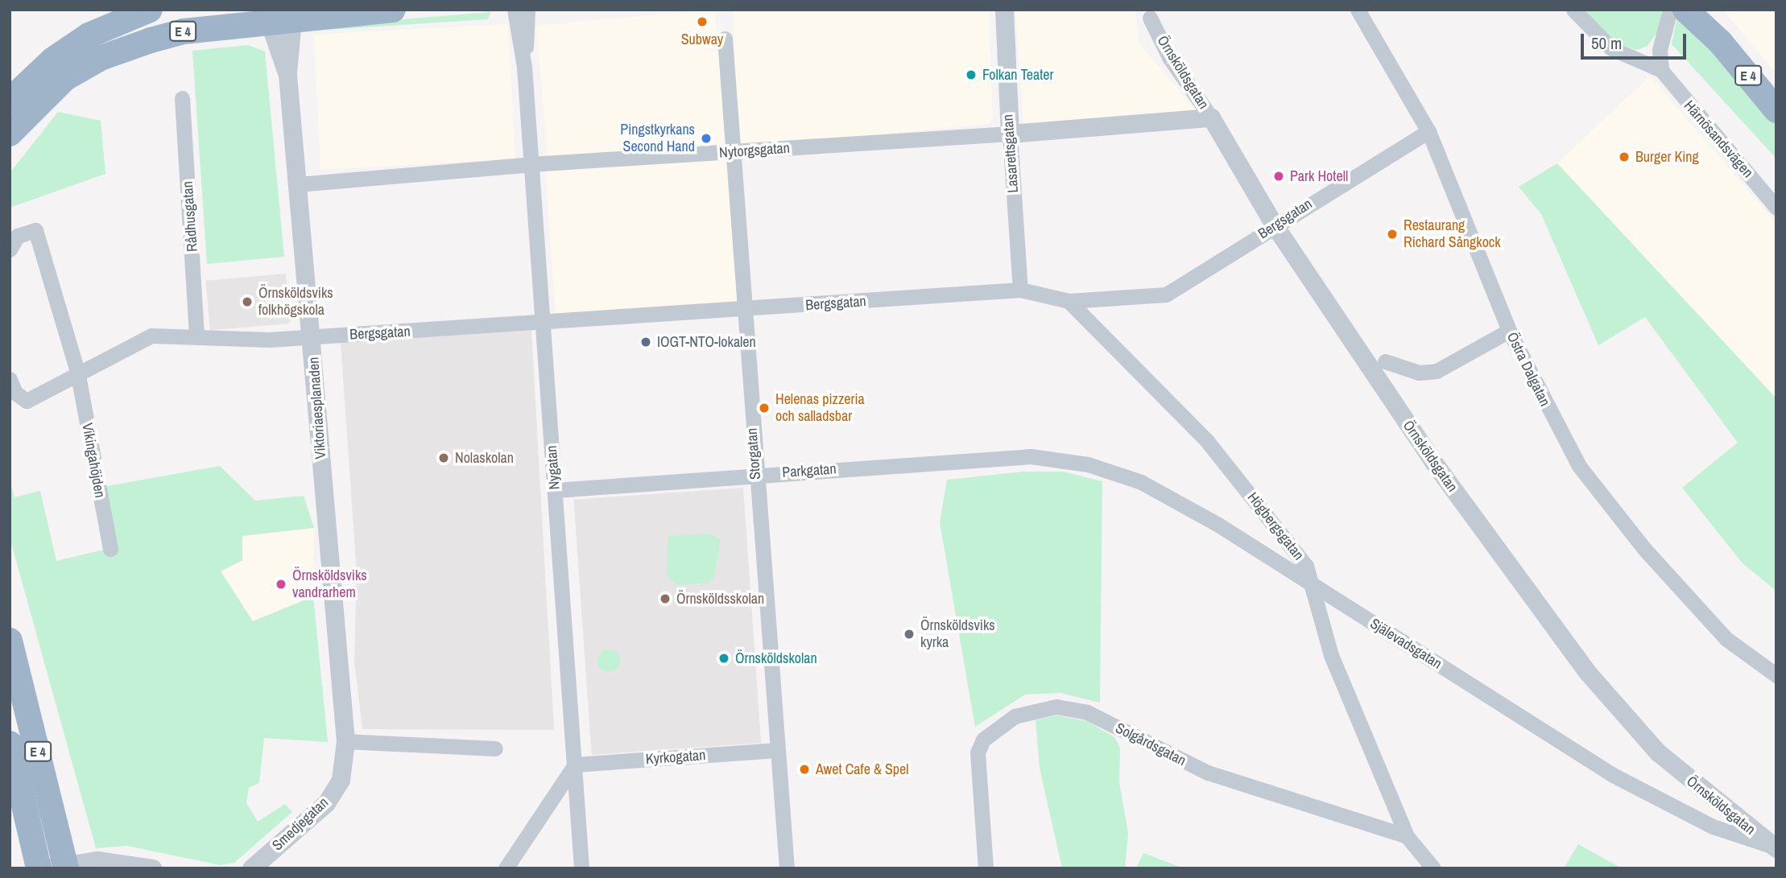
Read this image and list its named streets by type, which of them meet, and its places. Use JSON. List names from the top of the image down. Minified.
{"streets":{"highway":["E 4"],"street":["Örnsköldsgatan","Härnösandsvägen","Nytorgsgatan","Lasarettsgatan","Rådhusgatan","Bergsgatan","Östra Dalgatan","Viktoriaesplanaden","Storgatan","Vikingahöjden","Nygatan","Parkgatan","Högbergsgatan","Själevadsgatan","Solgårdsgatan","Kyrkogatan","Smedjegatan"]},"crossings":[["E 4","Viktoriaesplanaden"],["Örnsköldsgatan","Nytorgsgatan"],["Örnsköldsgatan","Bergsgatan"],["Örnsköldsgatan","Själevadsgatan"],["Nytorgsgatan","Lasarettsgatan"],["Nytorgsgatan","Viktoriaesplanaden"],["Nytorgsgatan","Storgatan"],["Nytorgsgatan","Nygatan"],["Lasarettsgatan","Bergsgatan"],["Rådhusgatan","Bergsgatan"],["Bergsgatan","Östra Dalgatan"],["Bergsgatan","Viktoriaesplanaden"],["Bergsgatan","Storgatan"],["Bergsgatan","Vikingahöjden"],["Bergsgatan","Nygatan"],["Bergsgatan","Högbergsgatan"],["Viktoriaesplanaden","Smedjegatan"],["Storgatan","Parkgatan"],["Storgatan","Kyrkogatan"],["Nygatan","Parkgatan"],["Nygatan","Kyrkogatan"],["Parkgatan","Själevadsgatan"],["Högbergsgatan","Själevadsgatan"],["Högbergsgatan","Solgårdsgatan"]],"places":["Subway","Folkan Teater","Pingstkyrkans Second Hand","Burger King","Park Hotell","Restaurang Richard Sångkock","Örnsköldsviks folkhögskola","IOGT-NTO-lokalen","Helenas pizzeria och salladsbar","Nolaskolan","Örnsköldsviks vandrarhem","Örnsköldsskolan","Örnsköldsviks kyrka","Örnsköldskolan","Awet Cafe & Spel"],"scale_bar":"50 m"}
